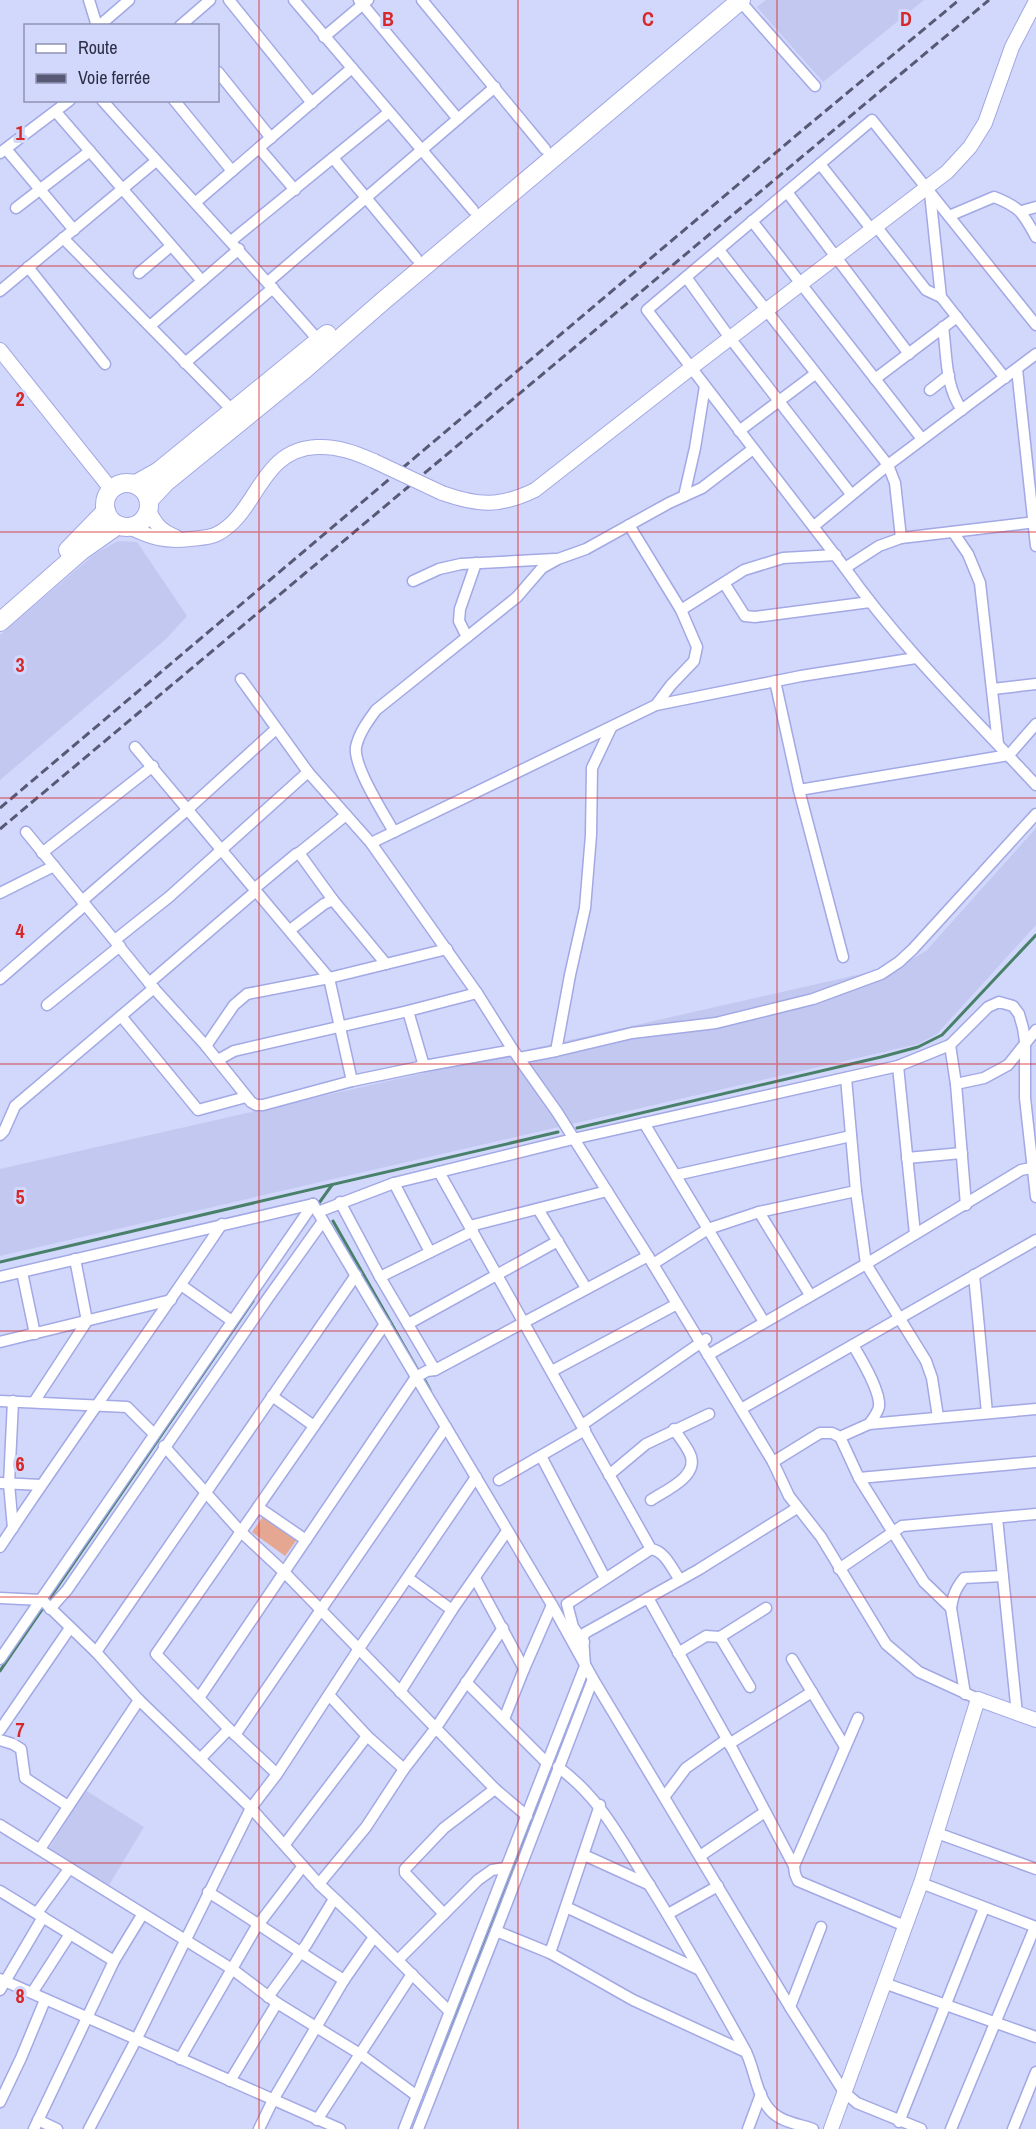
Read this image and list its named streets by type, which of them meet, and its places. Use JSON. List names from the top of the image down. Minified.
{"legend":["Route","Voie ferrée"],"grid":{"columns":["B","C","D"],"rows":["1","2","3","4","5","6","7","8"]}}
